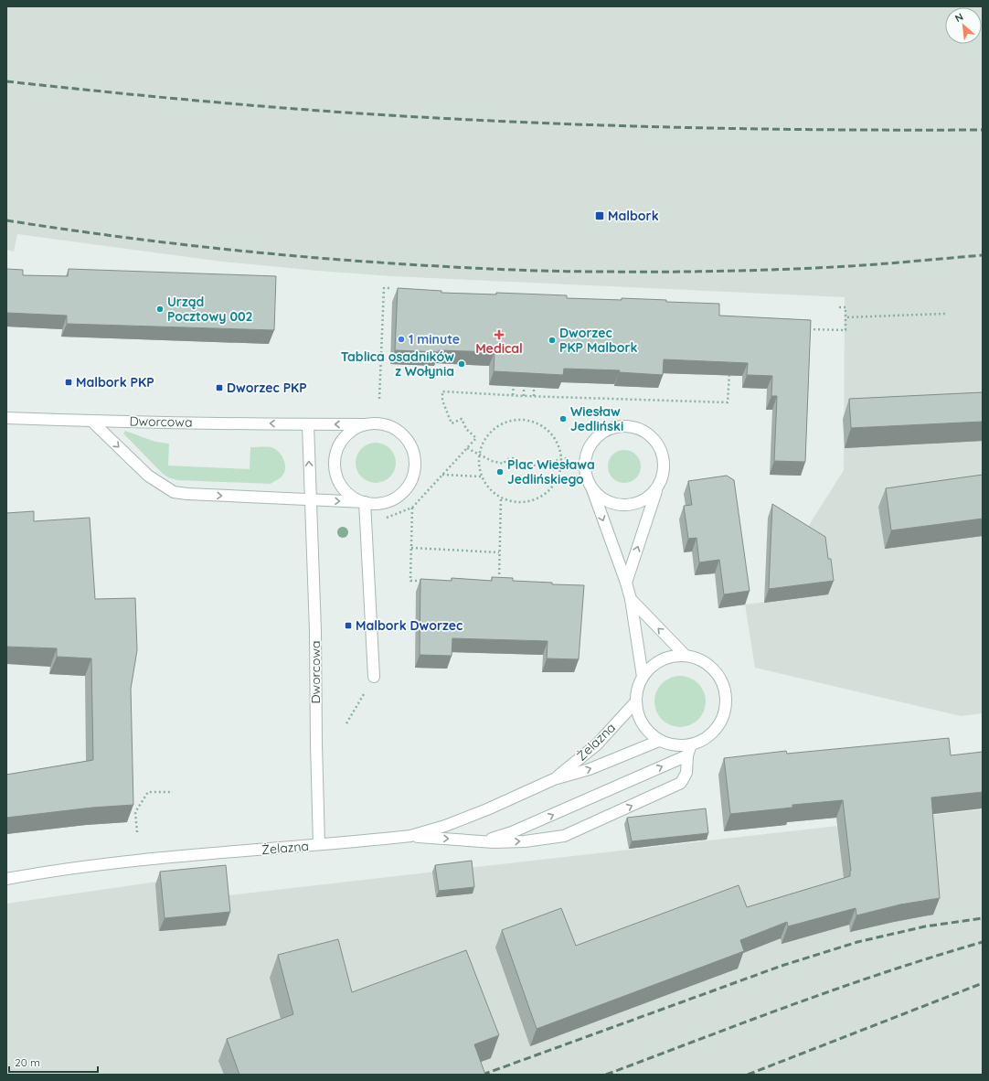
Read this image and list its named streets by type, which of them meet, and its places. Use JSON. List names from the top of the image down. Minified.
{"streets":{"street":["Dworcowa","Żelazna"]},"crossings":[["Dworcowa","Żelazna"]],"places":{"transit":["Malbork","Malbork PKP","Dworzec PKP","Malbork Dworzec"],"other":["Urząd Pocztowy 002","1 minute","Dworzec PKP Malbork","Tablica osadników z Wołynia","Wiesław Jedliński","Plac Wiesława Jedlińskiego"],"health":["Medical"]},"scale_bar":"20 m","north":"top left"}
